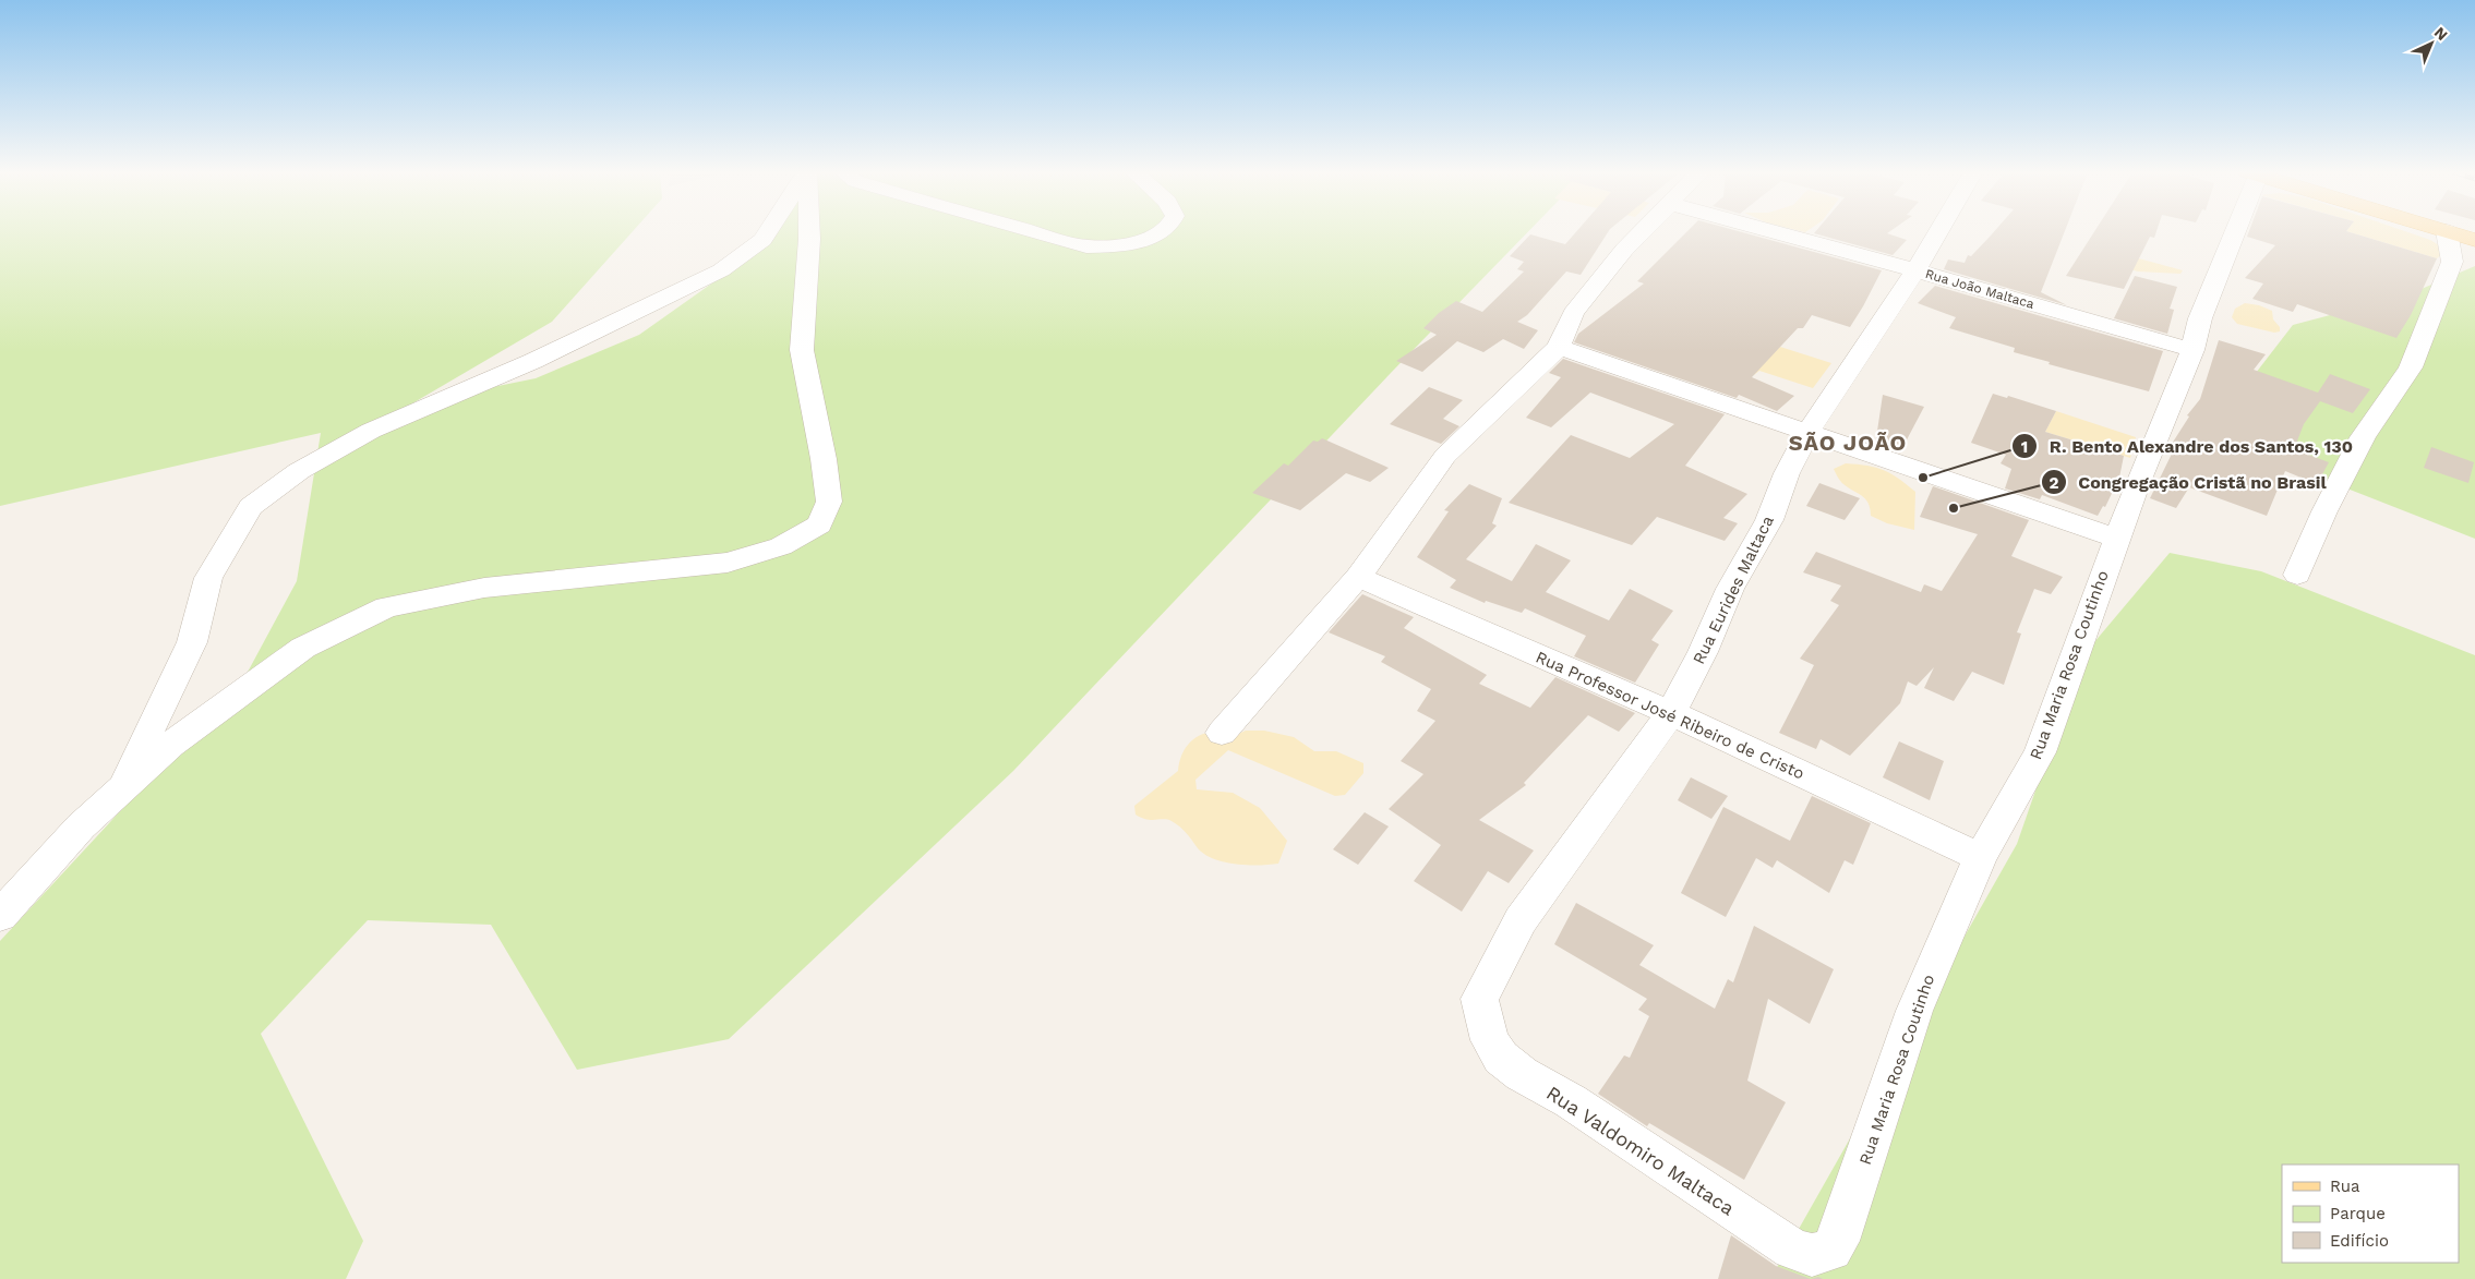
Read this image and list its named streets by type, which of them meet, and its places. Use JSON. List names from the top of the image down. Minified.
{"streets":{"street":["Rua João Maltaca","Rua Eurides Maltaca","Rua Maria Rosa Coutinho","Rua Professor José Ribeiro de Cristo","Rua Valdomiro Maltaca"]},"crossings":[["Rua João Maltaca","Rua Eurides Maltaca"],["Rua João Maltaca","Rua Maria Rosa Coutinho"],["Rua Eurides Maltaca","Rua Professor José Ribeiro de Cristo"],["Rua Eurides Maltaca","Rua Valdomiro Maltaca"],["Rua Maria Rosa Coutinho","Rua Professor José Ribeiro de Cristo"],["Rua Maria Rosa Coutinho","Rua Valdomiro Maltaca"]],"districts":["SÃO JOÃO"],"places":["R. Bento Alexandre dos Santos, 130","Congregação Cristã no Brasil"],"legend":["Rua","Parque","Edifício"],"north":"top right"}
